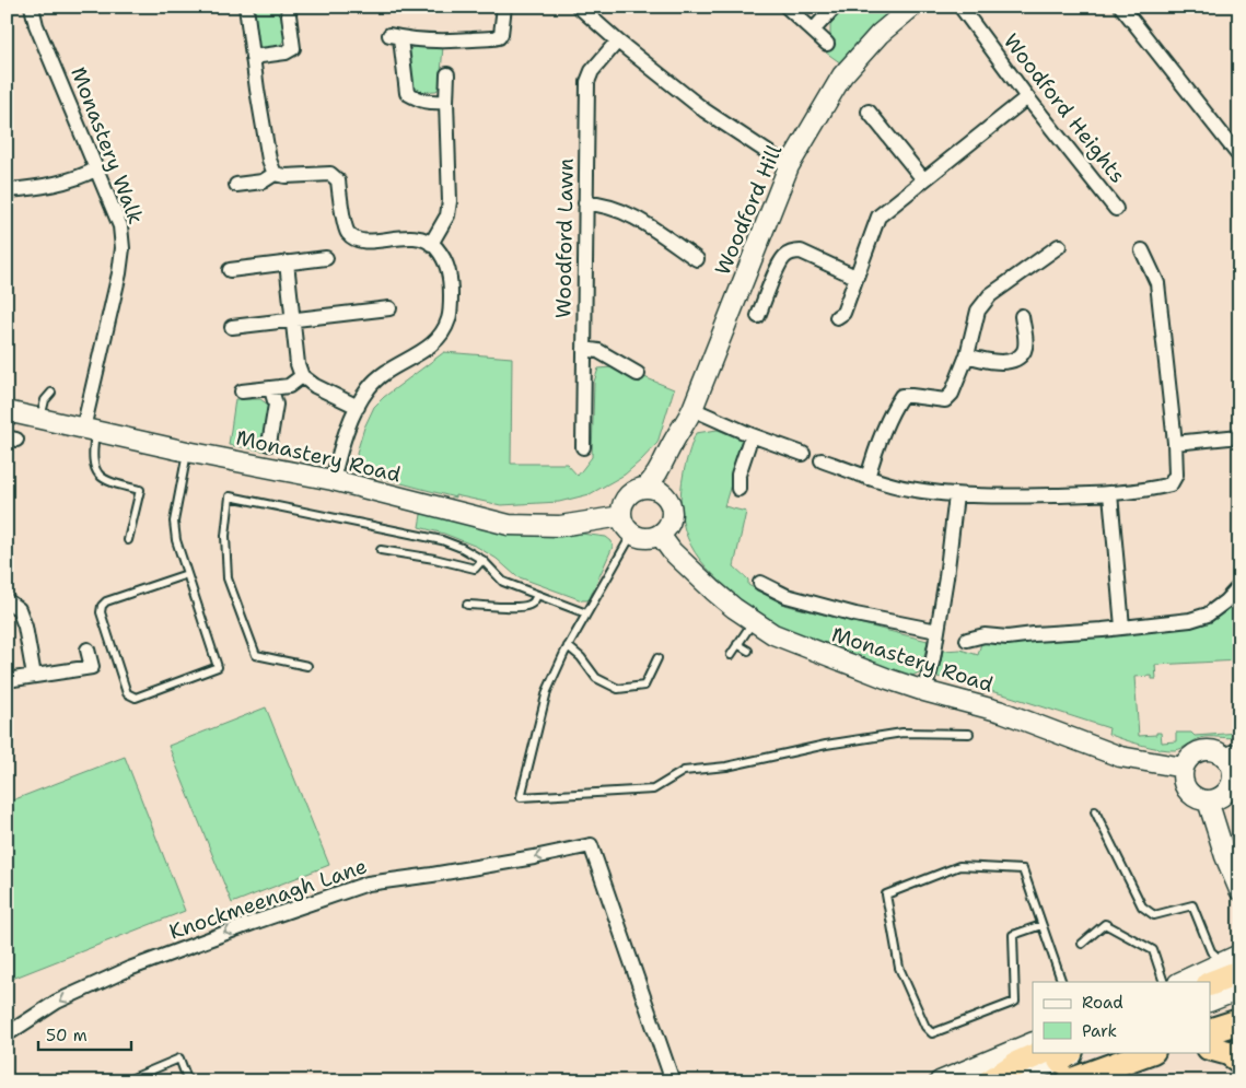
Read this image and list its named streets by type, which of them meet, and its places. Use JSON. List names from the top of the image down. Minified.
{"streets":{"street":["Woodford Heights","Monastery Walk","Woodford Hill","Woodford Lawn","Monastery Road","Knockmeenagh Lane"]},"crossings":[["Monastery Walk","Monastery Road"],["Woodford Hill","Monastery Road"]],"legend":["Road","Park"],"scale_bar":"50 m"}
